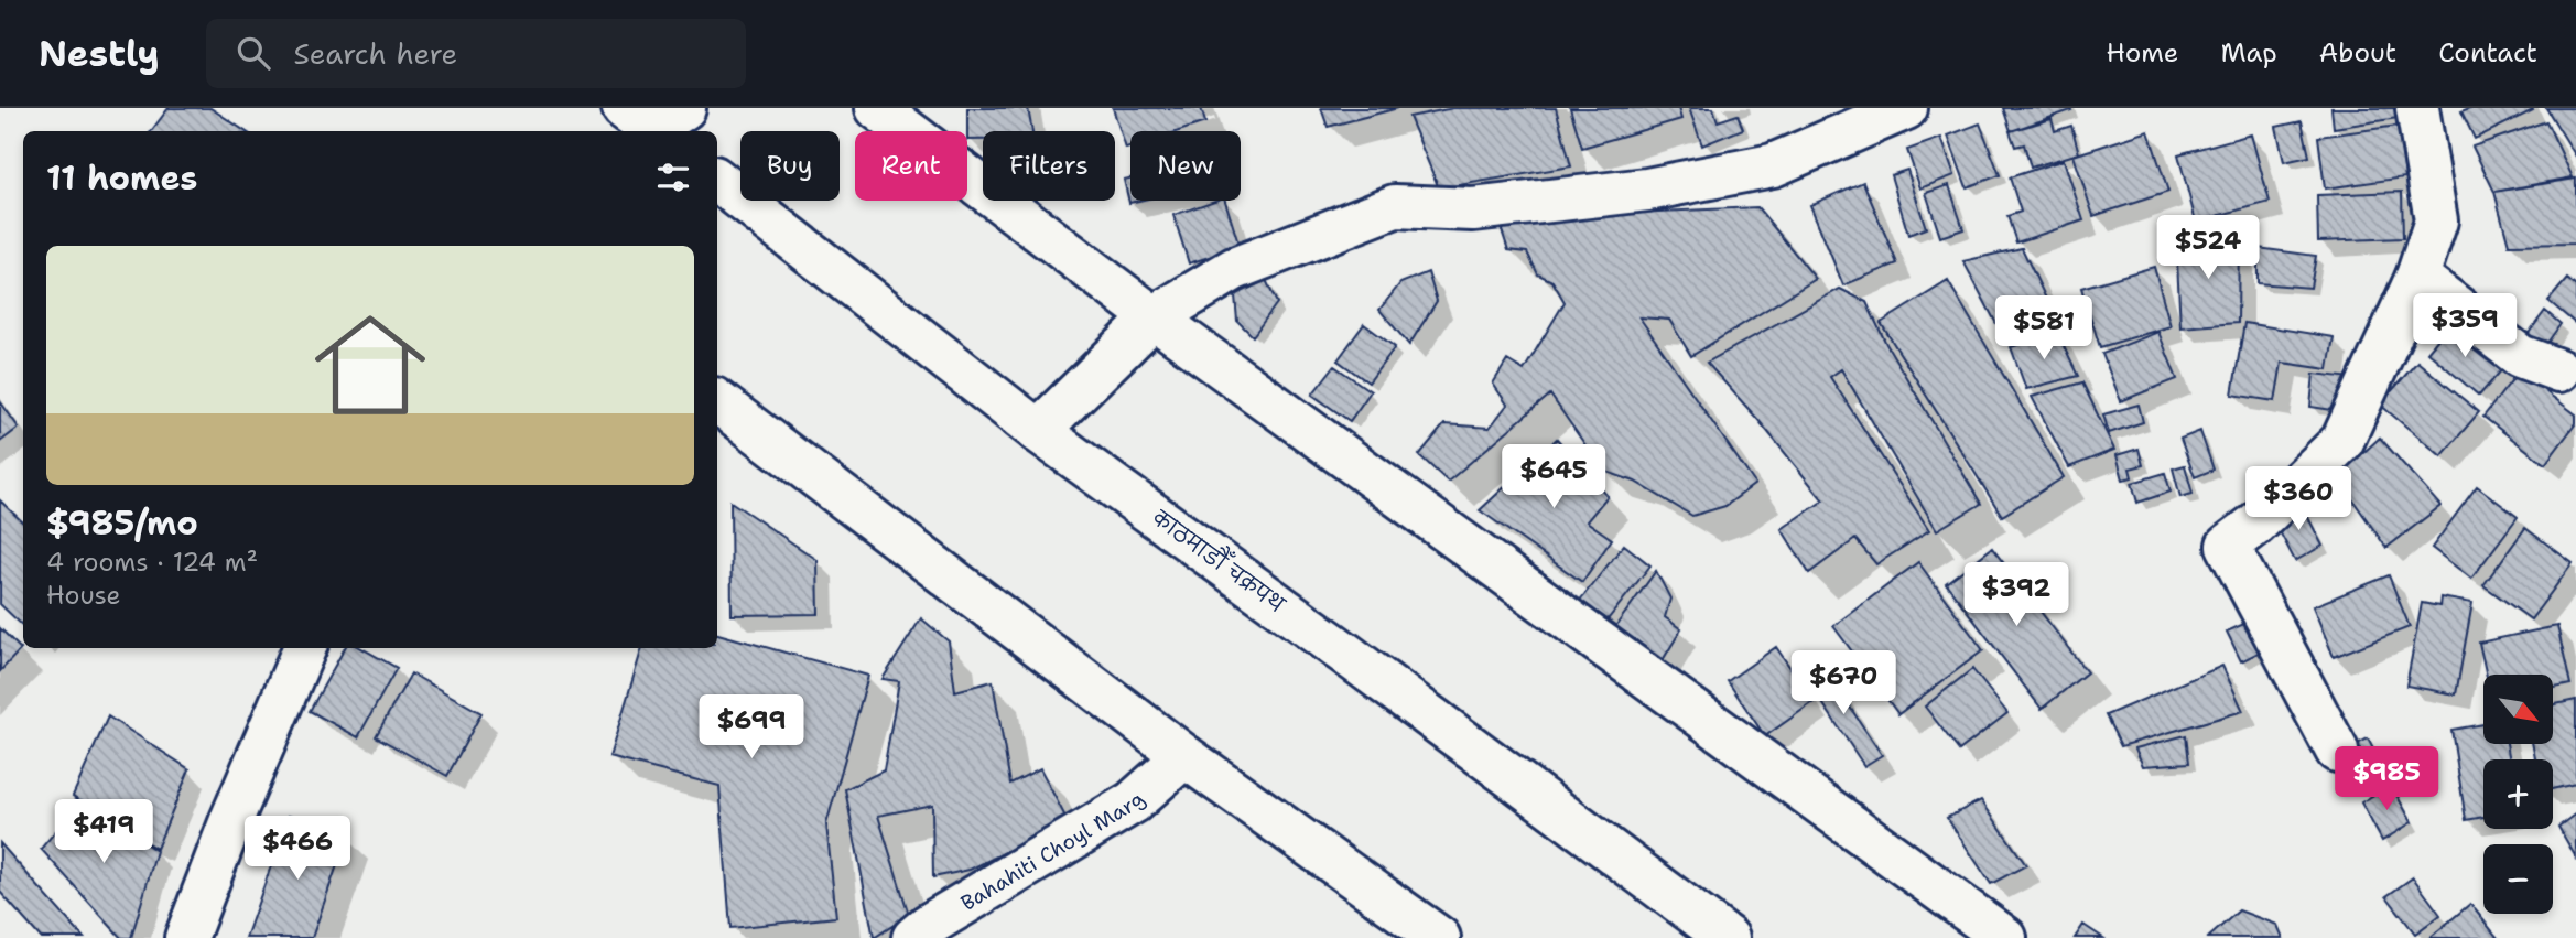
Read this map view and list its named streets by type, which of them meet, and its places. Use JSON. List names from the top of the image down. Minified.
{"streets":{"main road":["काठमाडाैँ चक्रपथ","Bahahiti Choyl Marg"]},"north":"bottom right","page":{"header":"Nestly","search":"Search here","nav":["Home","Map","About","Contact"],"chip":["Buy","Rent","Filters","New"],"heading":"11 homes","price":["$524","$359","$581","$645","$360","$392","$670","$699","$985","$419","$466"],"list":[{"name":"$985/mo","note":"4 rooms · 124 m² · House"}],"map_buttons":["+","−"]}}
